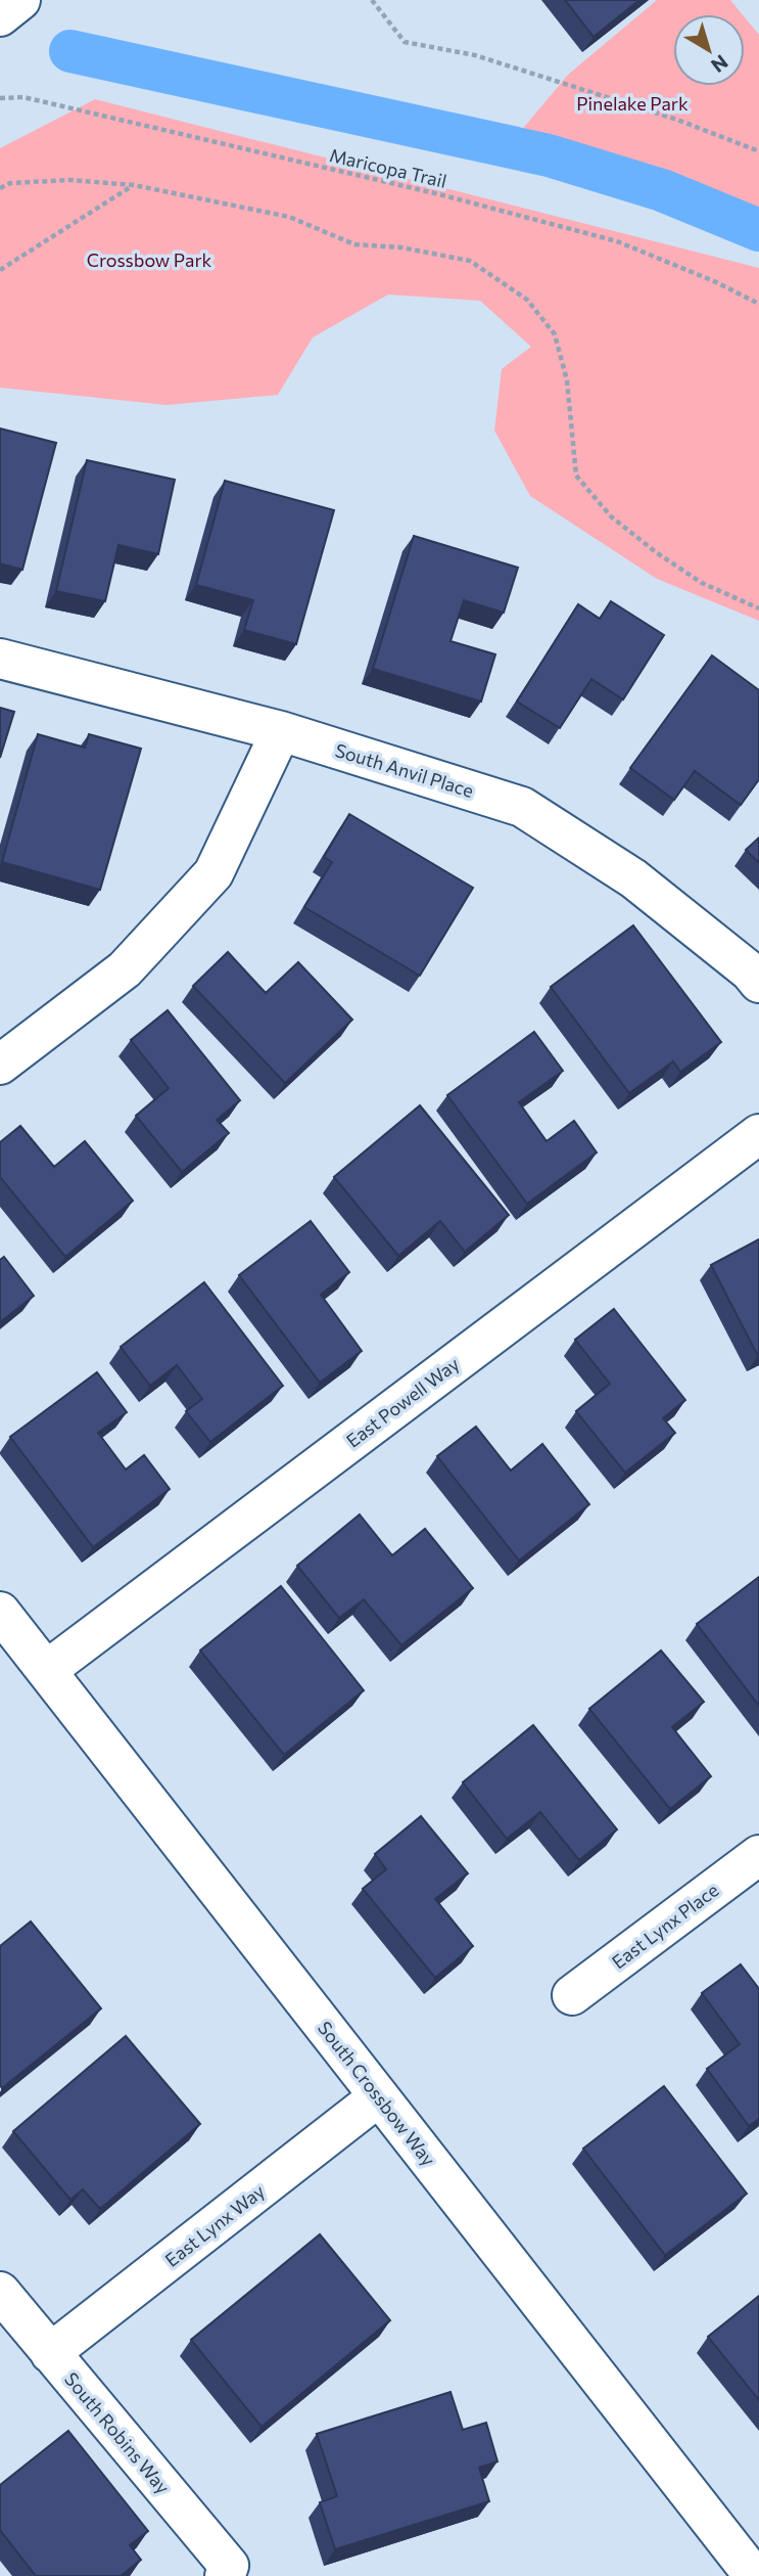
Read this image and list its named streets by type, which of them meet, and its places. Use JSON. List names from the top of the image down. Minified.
{"streets":{"street":["South Anvil Place","East Powell Way","East Lynx Place","South Crossbow Way","East Lynx Way","South Robins Way"],"path":["Maricopa Trail"]},"crossings":[["East Powell Way","South Crossbow Way"],["South Crossbow Way","East Lynx Way"],["East Lynx Way","South Robins Way"]],"parks":["Pinelake Park","Crossbow Park"],"north":"bottom right"}
